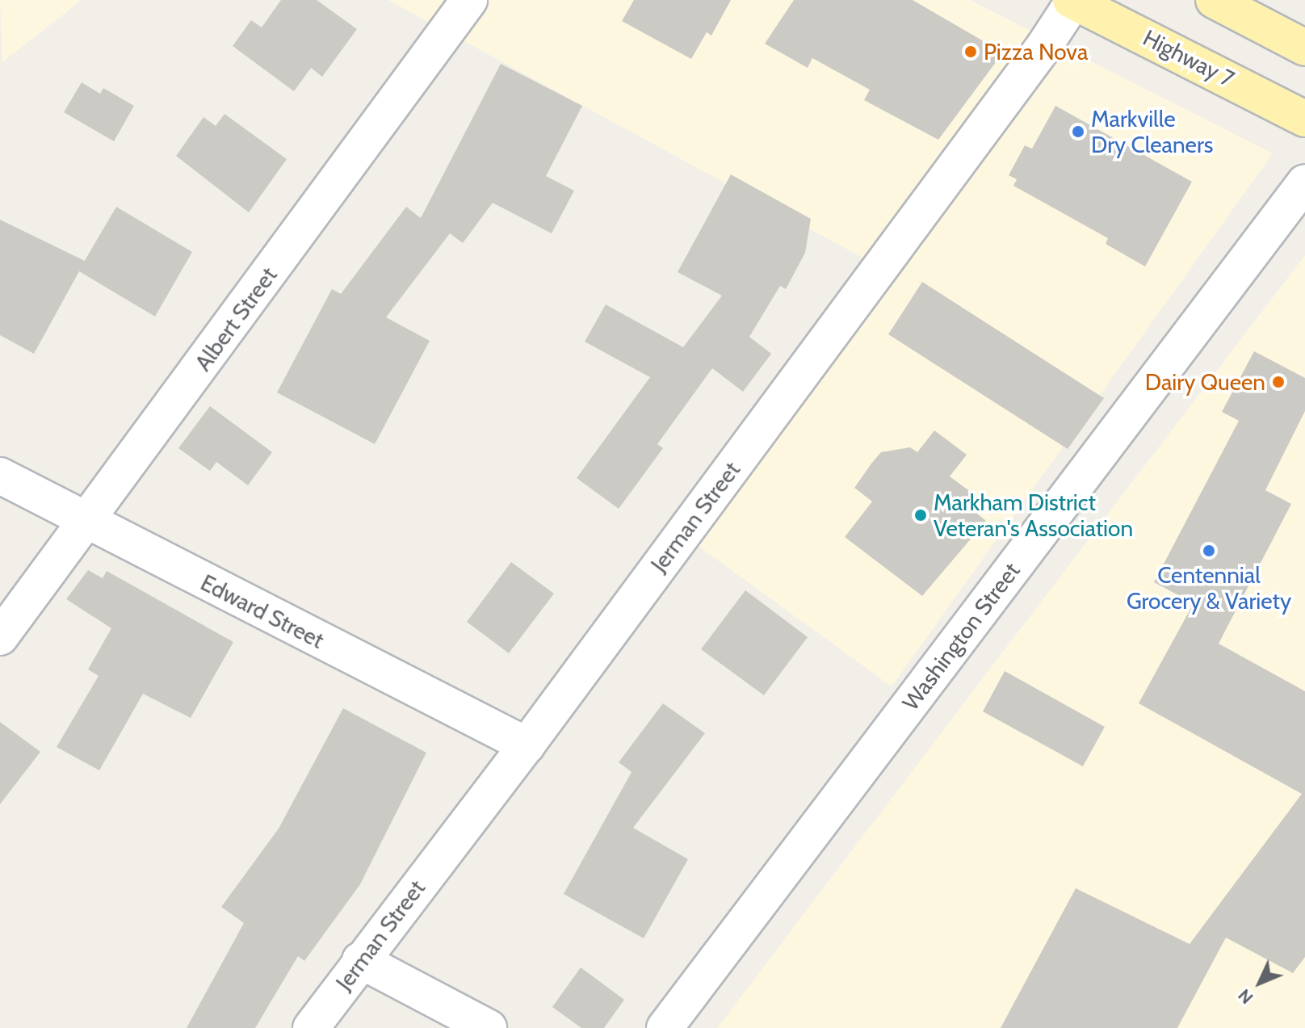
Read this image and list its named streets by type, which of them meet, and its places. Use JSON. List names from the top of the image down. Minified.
{"streets":{"main road":["Highway 7"],"street":["Albert Street","Jerman Street","Edward Street","Washington Street"]},"crossings":[["Highway 7","Jerman Street"],["Albert Street","Edward Street"],["Jerman Street","Edward Street"]],"places":["Pizza Nova","Markville Dry Cleaners","Dairy Queen","Markham District Veteran's Association","Centennial Grocery & Variety"],"north":"bottom left"}
